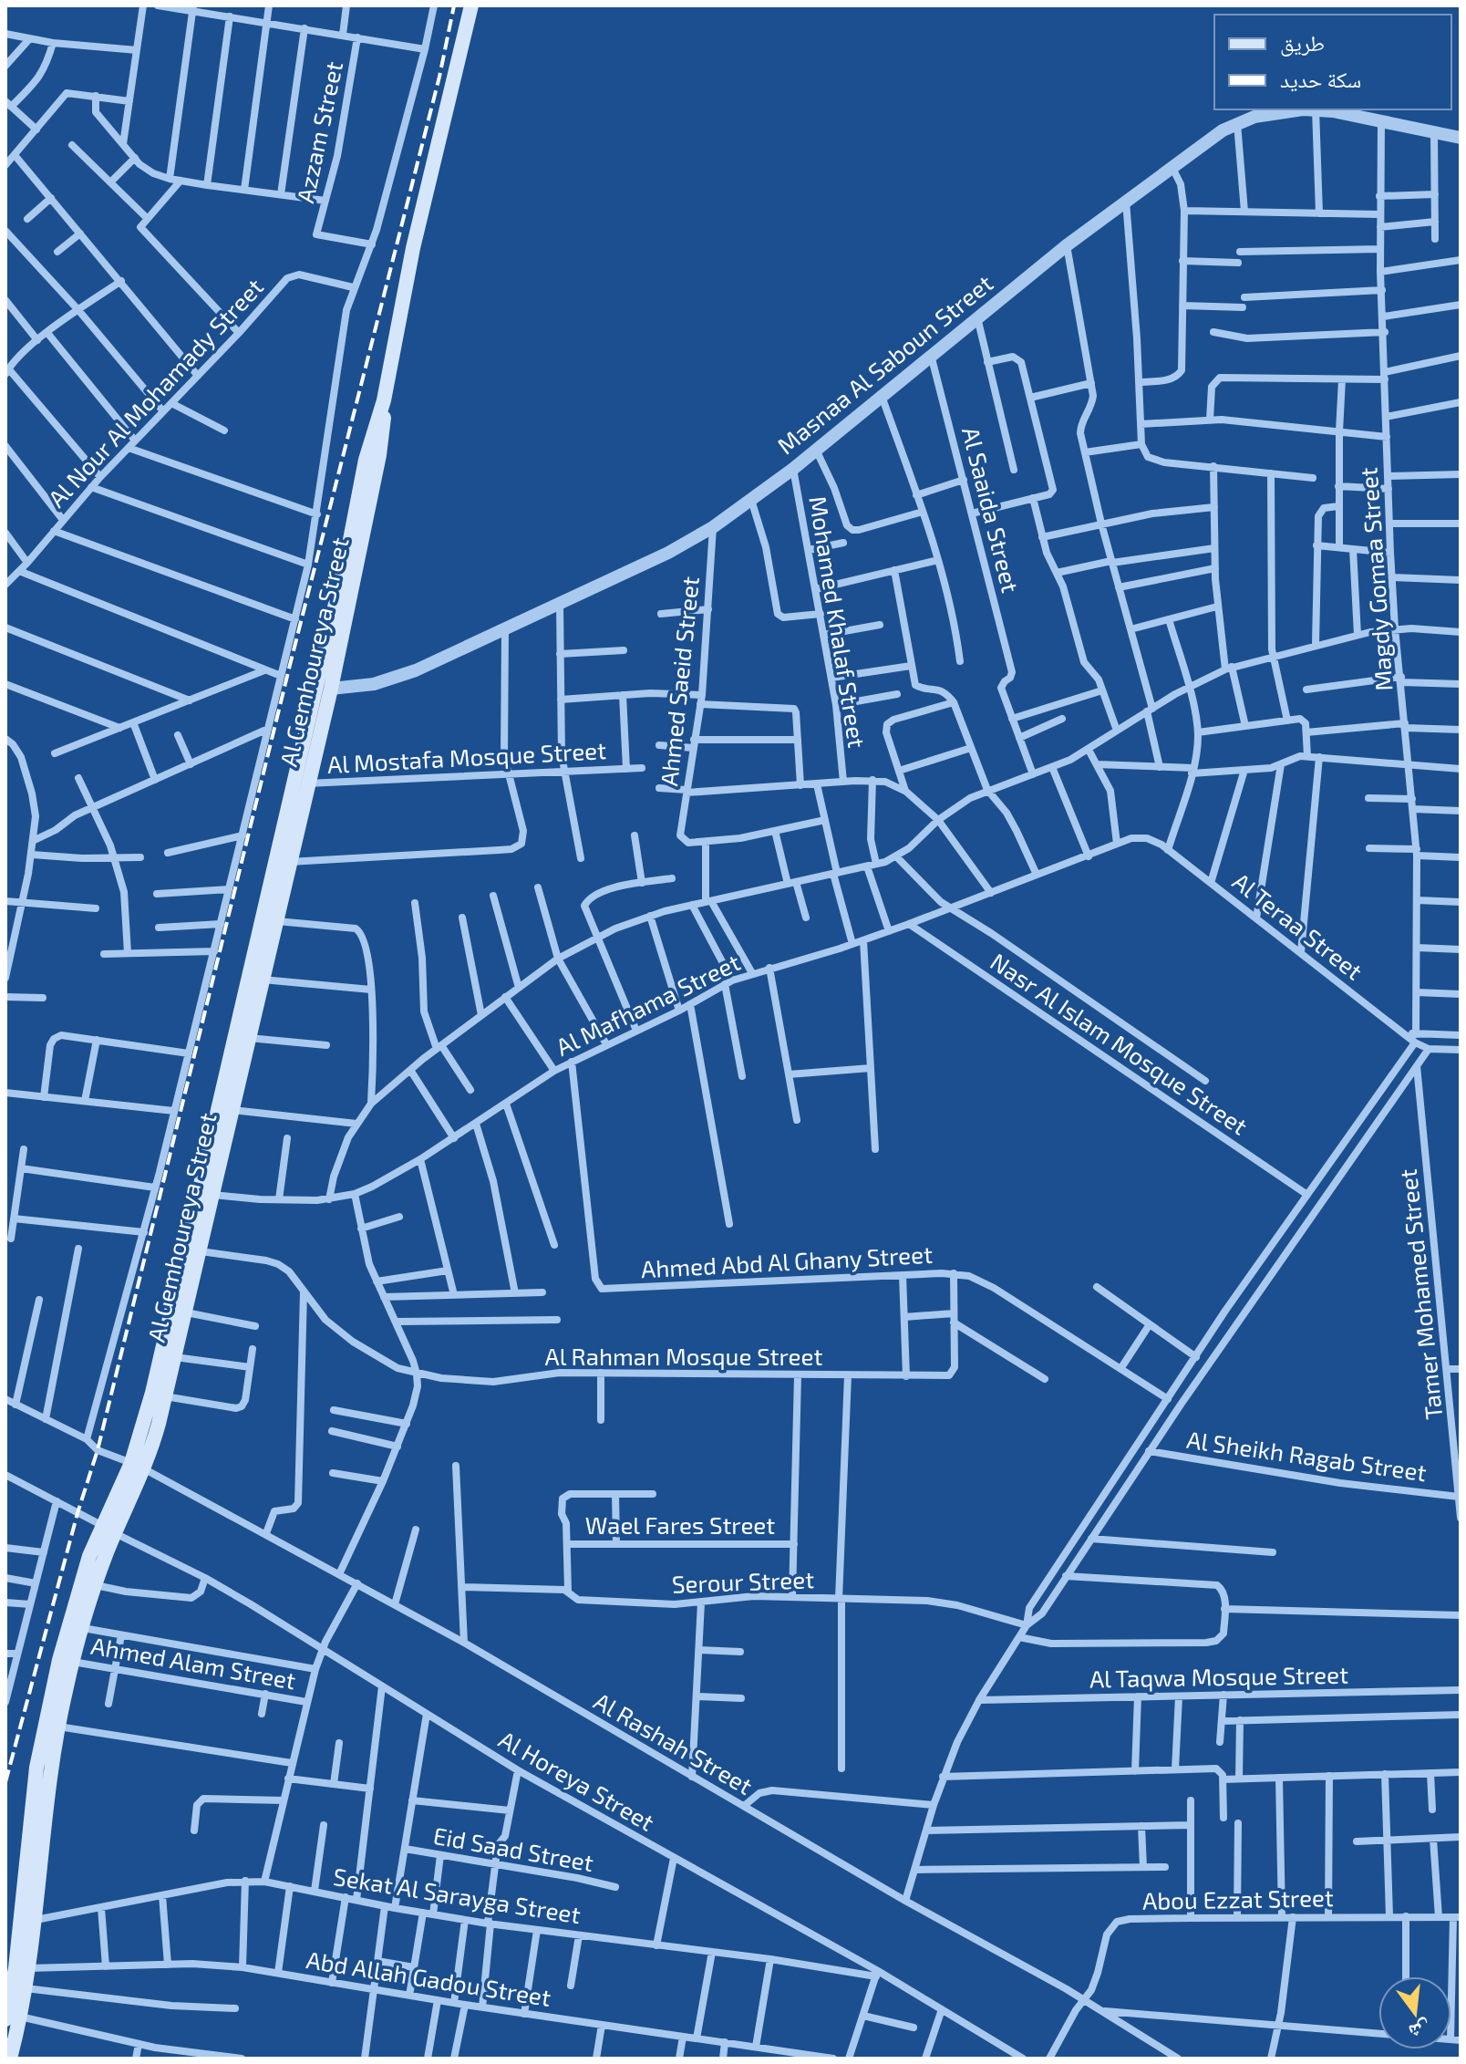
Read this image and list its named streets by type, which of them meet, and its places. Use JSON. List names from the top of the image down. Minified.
{"streets":{"main road":["Al Gemhoureya Street"],"street":["Azzam Street","Masnaa Al Saboun Street","Al Nour Al Mohamady Street","Al Saaida Street","Magdy Gomaa Street","Mohamed Khalaf Street","Ahmed Saeid Street","Al Mostafa Mosque Street","Al Teraa Street","Al Mafhama Street","Nasr Al Islam Mosque Street","Ahmed Abd Al Ghany Street","Tamer Mohamed Street","Al Rahman Mosque Street","Al Sheikh Ragab Street","Wael Fares Street","Serour Street","Ahmed Alam Street","Al Taqwa Mosque Street","Al Rashah Street","Al Horeya Street","Eid Saad Street","Sekat Al Sarayga Street","Abou Ezzat Street","Abd Allah Gadou Street"]},"crossings":[["Azzam Street","Al Gemhoureya Street"],["Masnaa Al Saboun Street","Al Saaida Street"],["Masnaa Al Saboun Street","Magdy Gomaa Street"],["Masnaa Al Saboun Street","Mohamed Khalaf Street"],["Masnaa Al Saboun Street","Al Gemhoureya Street"],["Masnaa Al Saboun Street","Ahmed Saeid Street"],["Al Nour Al Mohamady Street","Al Gemhoureya Street"],["Magdy Gomaa Street","Al Teraa Street"],["Al Gemhoureya Street","Al Mostafa Mosque Street"],["Al Gemhoureya Street","Al Mafhama Street"],["Al Gemhoureya Street","Al Rahman Mosque Street"],["Al Gemhoureya Street","Ahmed Alam Street"],["Al Gemhoureya Street","Al Rashah Street"],["Al Gemhoureya Street","Al Horeya Street"],["Al Gemhoureya Street","Sekat Al Sarayga Street"],["Al Gemhoureya Street","Abd Allah Gadou Street"],["Al Teraa Street","Al Mafhama Street"],["Al Mafhama Street","Nasr Al Islam Mosque Street"],["Al Mafhama Street","Ahmed Abd Al Ghany Street"],["Tamer Mohamed Street","Al Sheikh Ragab Street"],["Al Rashah Street","Abou Ezzat Street"],["Al Horeya Street","Sekat Al Sarayga Street"]],"legend":["طريق","سكة حديد"],"north":"bottom"}
